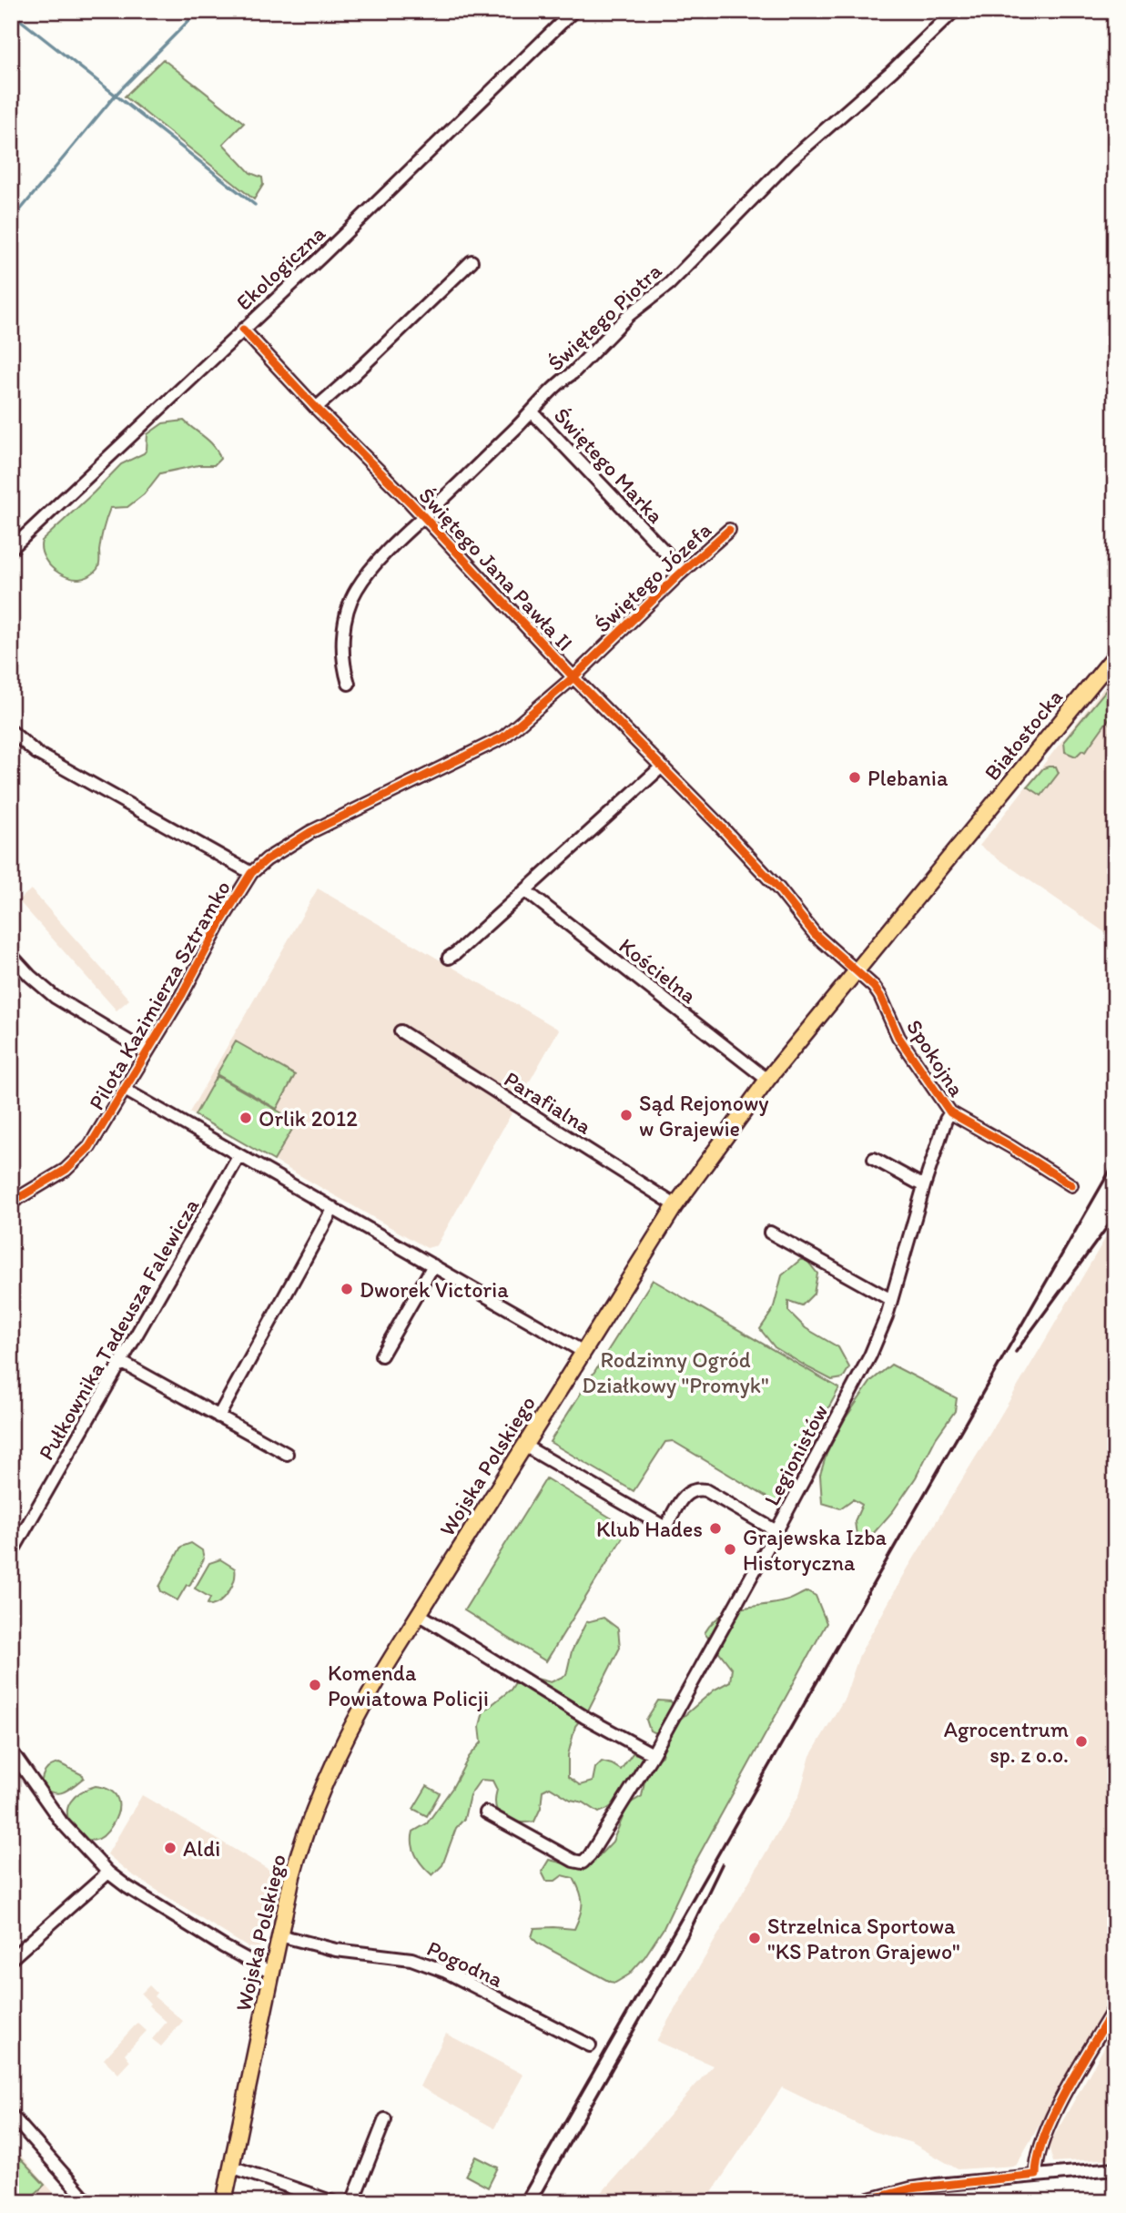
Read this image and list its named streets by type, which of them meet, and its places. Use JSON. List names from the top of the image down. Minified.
{"streets":{"main road":["Białostocka","Wojska Polskiego"],"street":["Ekologiczna","Świętego Piotra","Świętego Marka","Świętego Jana Pawła II","Świętego Józefa","Kościelna","Pilota Kazimierza Sztramko","Spokojna","Parafialna","Pułkownika Tadeusza Falewicza","Legionistów","Pogodna"]},"crossings":[["Ekologiczna","Świętego Jana Pawła II"],["Świętego Piotra","Świętego Marka"],["Świętego Piotra","Świętego Jana Pawła II"],["Świętego Marka","Świętego Józefa"],["Świętego Jana Pawła II","Świętego Józefa"],["Świętego Jana Pawła II","Pilota Kazimierza Sztramko"],["Świętego Jana Pawła II","Spokojna"],["Świętego Jana Pawła II","Wojska Polskiego"],["Świętego Józefa","Pilota Kazimierza Sztramko"],["Białostocka","Wojska Polskiego"],["Kościelna","Wojska Polskiego"],["Spokojna","Legionistów"],["Spokojna","Wojska Polskiego"],["Parafialna","Wojska Polskiego"],["Wojska Polskiego","Pogodna"]],"parks":["Rodzinny Ogród Działkowy \"Promyk\""],"places":["Plebania","Sąd Rejonowy w Grajewie","Orlik 2012","Dworek Victoria","Klub Hades","Grajewska Izba Historyczna","Komenda Powiatowa Policji","Agrocentrum sp. z o.o.","Aldi","Strzelnica Sportowa \"KS Patron Grajewo\""]}
